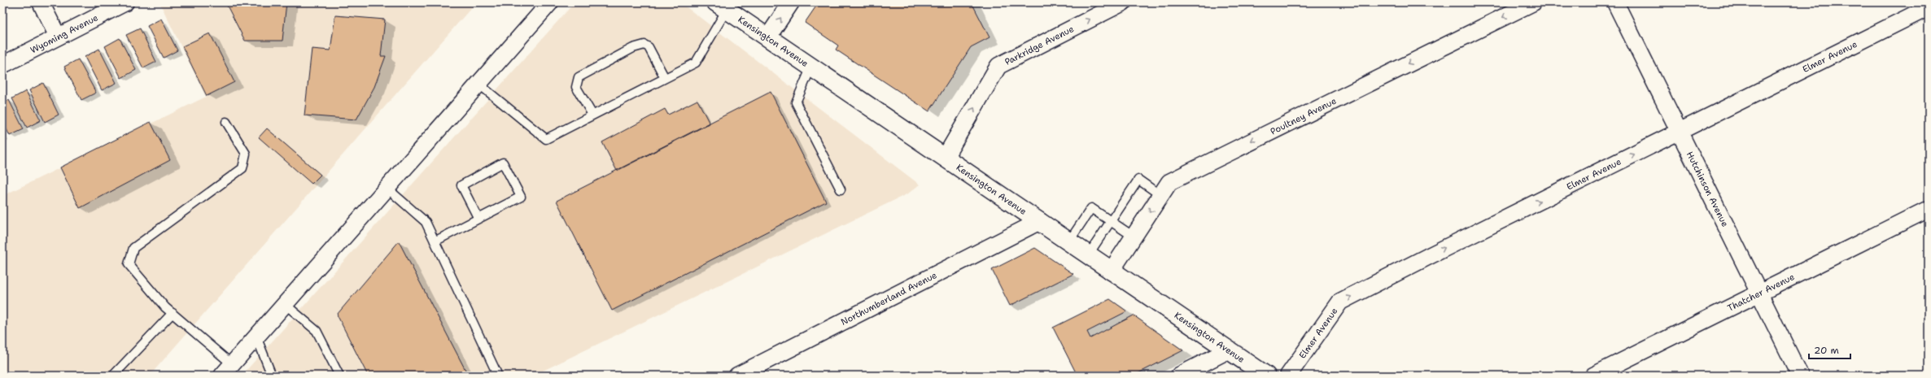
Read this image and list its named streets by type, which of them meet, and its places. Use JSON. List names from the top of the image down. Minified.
{"streets":{"street":["Wyoming Avenue","Kensington Avenue","Parkridge Avenue","Elmer Avenue","Poultney Avenue","Hutchinson Avenue","Thatcher Avenue","Northumberland Avenue"]},"crossings":[["Kensington Avenue","Parkridge Avenue"],["Kensington Avenue","Poultney Avenue"],["Kensington Avenue","Northumberland Avenue"],["Elmer Avenue","Hutchinson Avenue"],["Hutchinson Avenue","Thatcher Avenue"]],"one_way":["Parkridge Avenue","Elmer Avenue","Poultney Avenue"],"scale_bar":"20 m"}
